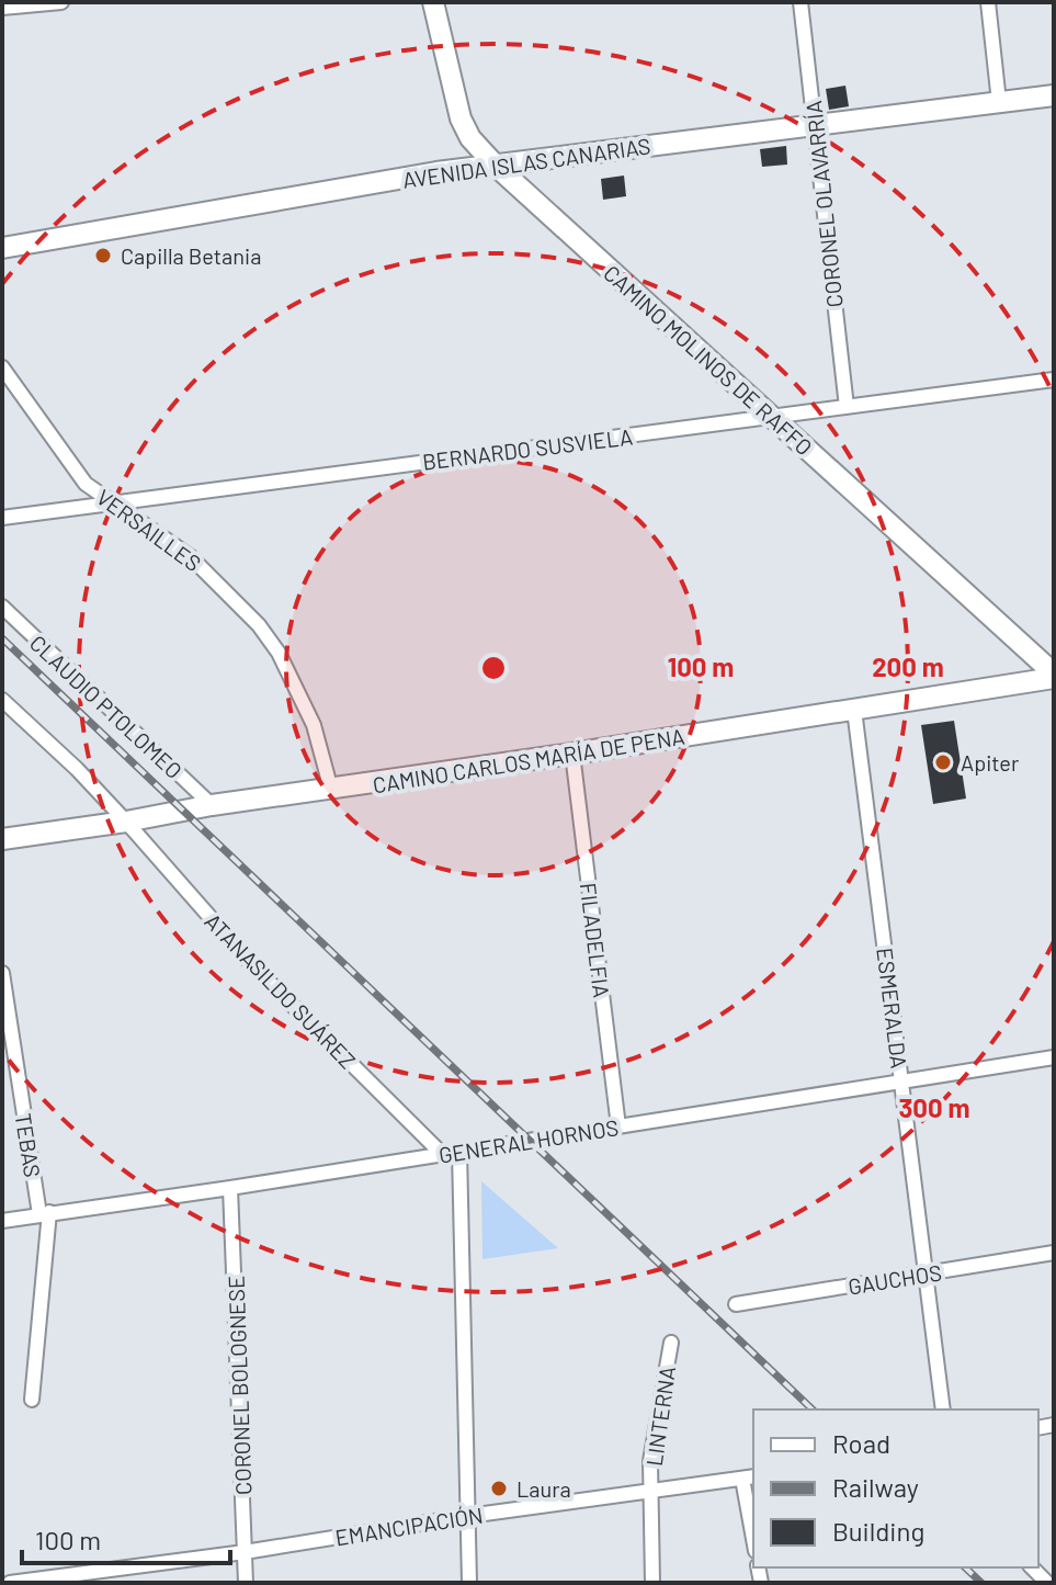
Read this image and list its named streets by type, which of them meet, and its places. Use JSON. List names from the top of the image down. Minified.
{"streets":{"street":["AVENIDA ISLAS CANARIAS","CORONEL OLAVARRÍA","CAMINO MOLINOS DE RAFFO","BERNARDO SUSVIELA","VERSAILLES","CLAUDIO PTOLOMEO","CAMINO CARLOS MARÍA DE PENA","FILADELFIA","ATANASILDO SUÁREZ","ESMERALDA","GENERAL HORNOS","TEBAS","GAUCHOS","CORONEL BOLOGNESE","LINTERNA","EMANCIPACIÓN"]},"crossings":[["AVENIDA ISLAS CANARIAS","CORONEL OLAVARRÍA"],["AVENIDA ISLAS CANARIAS","CAMINO MOLINOS DE RAFFO"],["CORONEL OLAVARRÍA","BERNARDO SUSVIELA"],["CAMINO MOLINOS DE RAFFO","BERNARDO SUSVIELA"],["CAMINO MOLINOS DE RAFFO","CAMINO CARLOS MARÍA DE PENA"],["BERNARDO SUSVIELA","VERSAILLES"],["VERSAILLES","CAMINO CARLOS MARÍA DE PENA"],["CLAUDIO PTOLOMEO","CAMINO CARLOS MARÍA DE PENA"],["CAMINO CARLOS MARÍA DE PENA","FILADELFIA"],["CAMINO CARLOS MARÍA DE PENA","ATANASILDO SUÁREZ"],["CAMINO CARLOS MARÍA DE PENA","ESMERALDA"],["FILADELFIA","GENERAL HORNOS"],["ATANASILDO SUÁREZ","GENERAL HORNOS"],["ESMERALDA","GENERAL HORNOS"],["ESMERALDA","GAUCHOS"],["GENERAL HORNOS","TEBAS"],["GENERAL HORNOS","CORONEL BOLOGNESE"],["CORONEL BOLOGNESE","EMANCIPACIÓN"],["LINTERNA","EMANCIPACIÓN"]],"places":["Capilla Betania","Apiter","Laura"],"legend":["Road","Railway","Building"],"scale_bar":"100 m","rings":["100 m","200 m","300 m"]}
